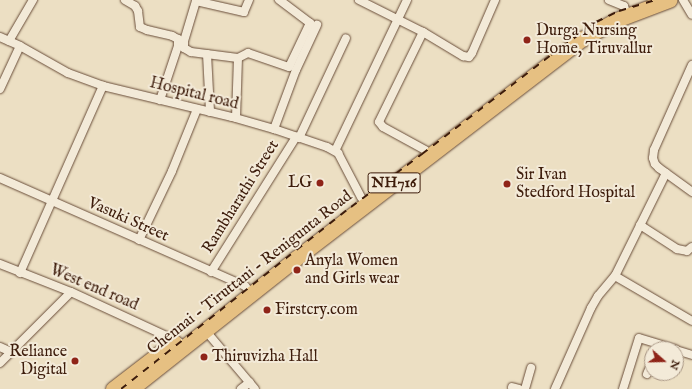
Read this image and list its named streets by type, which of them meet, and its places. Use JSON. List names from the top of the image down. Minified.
{"streets":{"highway":["NH716","Chennai - Tiruttani - Renigunta Road"],"street":["Hospital road","Rambharathi Street","Vasuki Street","West end road"]},"crossings":[["Hospital road","Rambharathi Street"],["Rambharathi Street","Vasuki Street"],["Vasuki Street","Chennai - Tiruttani - Renigunta Road"],["Chennai - Tiruttani - Renigunta Road","West end road"]],"places":["Durga Nursing Home, Tiruvallur","LG","Sir Ivan Stedford Hospital","Anyla Women and Girls wear","Firstcry.com","Thiruvizha Hall","Reliance Digital"],"north":"right"}
